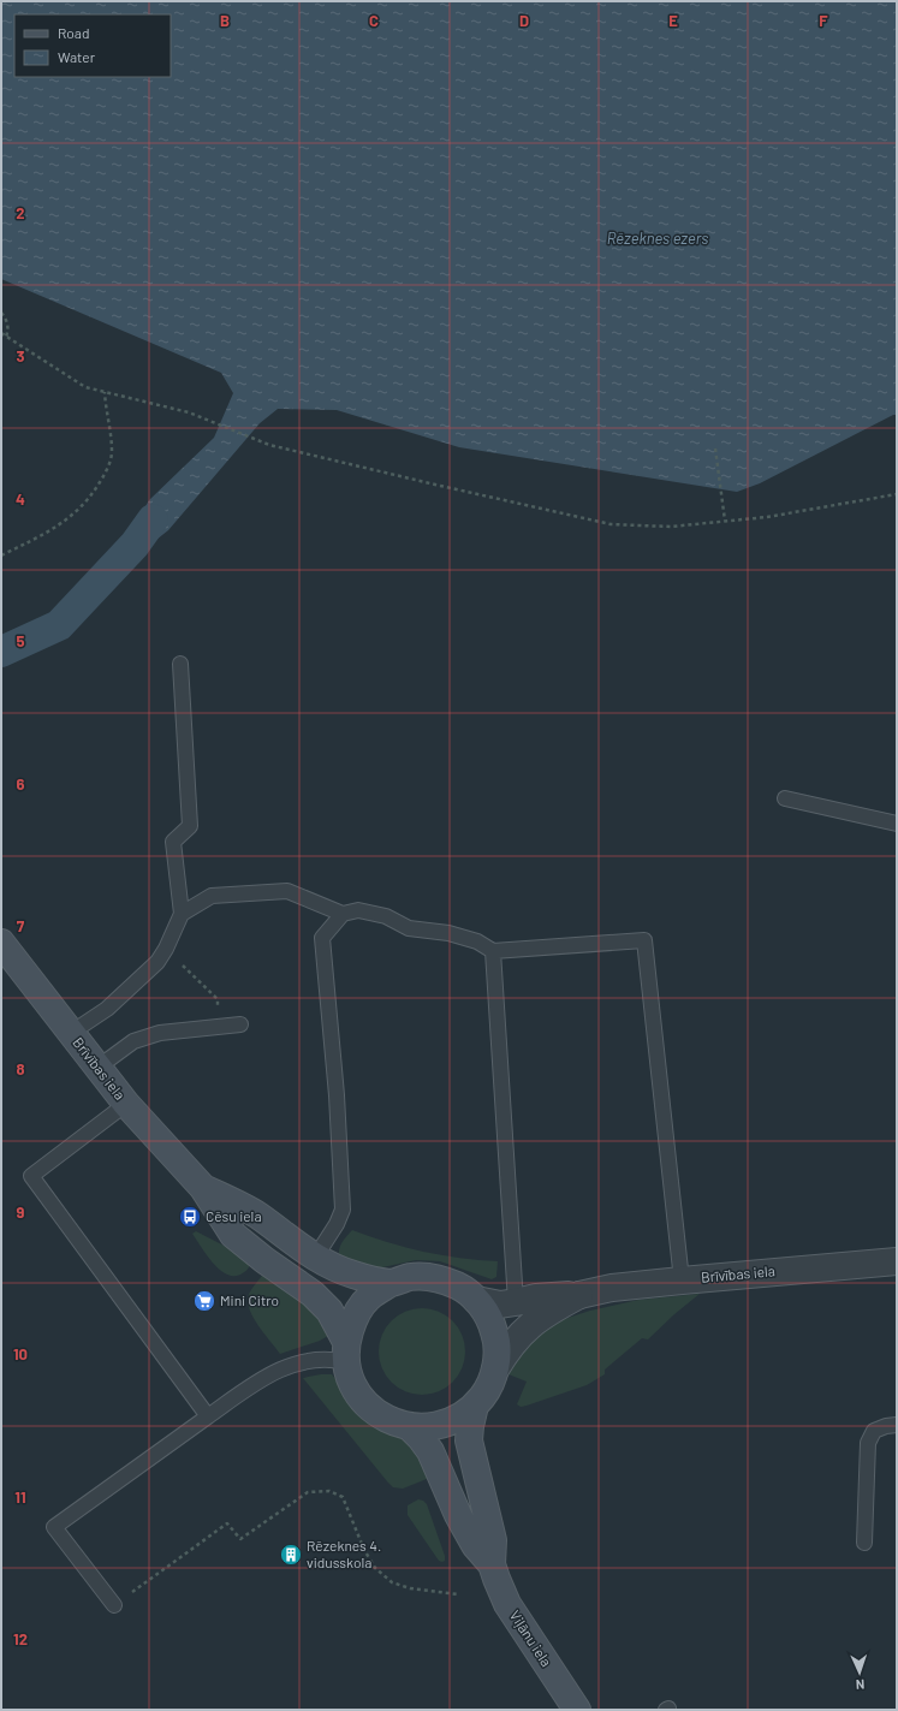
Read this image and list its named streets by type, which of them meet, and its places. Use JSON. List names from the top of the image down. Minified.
{"streets":{"main road":["Brīvības iela","Viļānu iela"]},"water":["Rēzeknes ezers"],"places":{"bus stop":["Cēsu iela"],"supermarket":["Mini Citro"],"building":["Rēzeknes 4. vidusskola"]},"legend":["Road","Water"],"north":"bottom","grid":{"columns":["B","C","D","E","F"],"rows":["2","3","4","5","6","7","8","9","10","11","12"]}}
